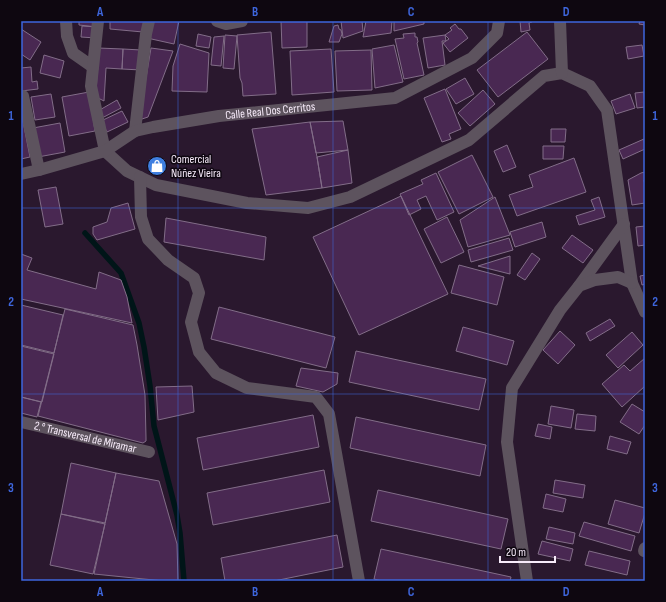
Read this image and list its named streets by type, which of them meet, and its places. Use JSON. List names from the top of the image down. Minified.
{"streets":{"street":["Calle Real Dos Cerritos","2.° Transversal de Miramar"]},"places":{"shop":["Comercial Núñez Vieira"]},"scale_bar":"20 m","grid":{"columns":["A","B","C","D"],"rows":["1","2","3"]}}
